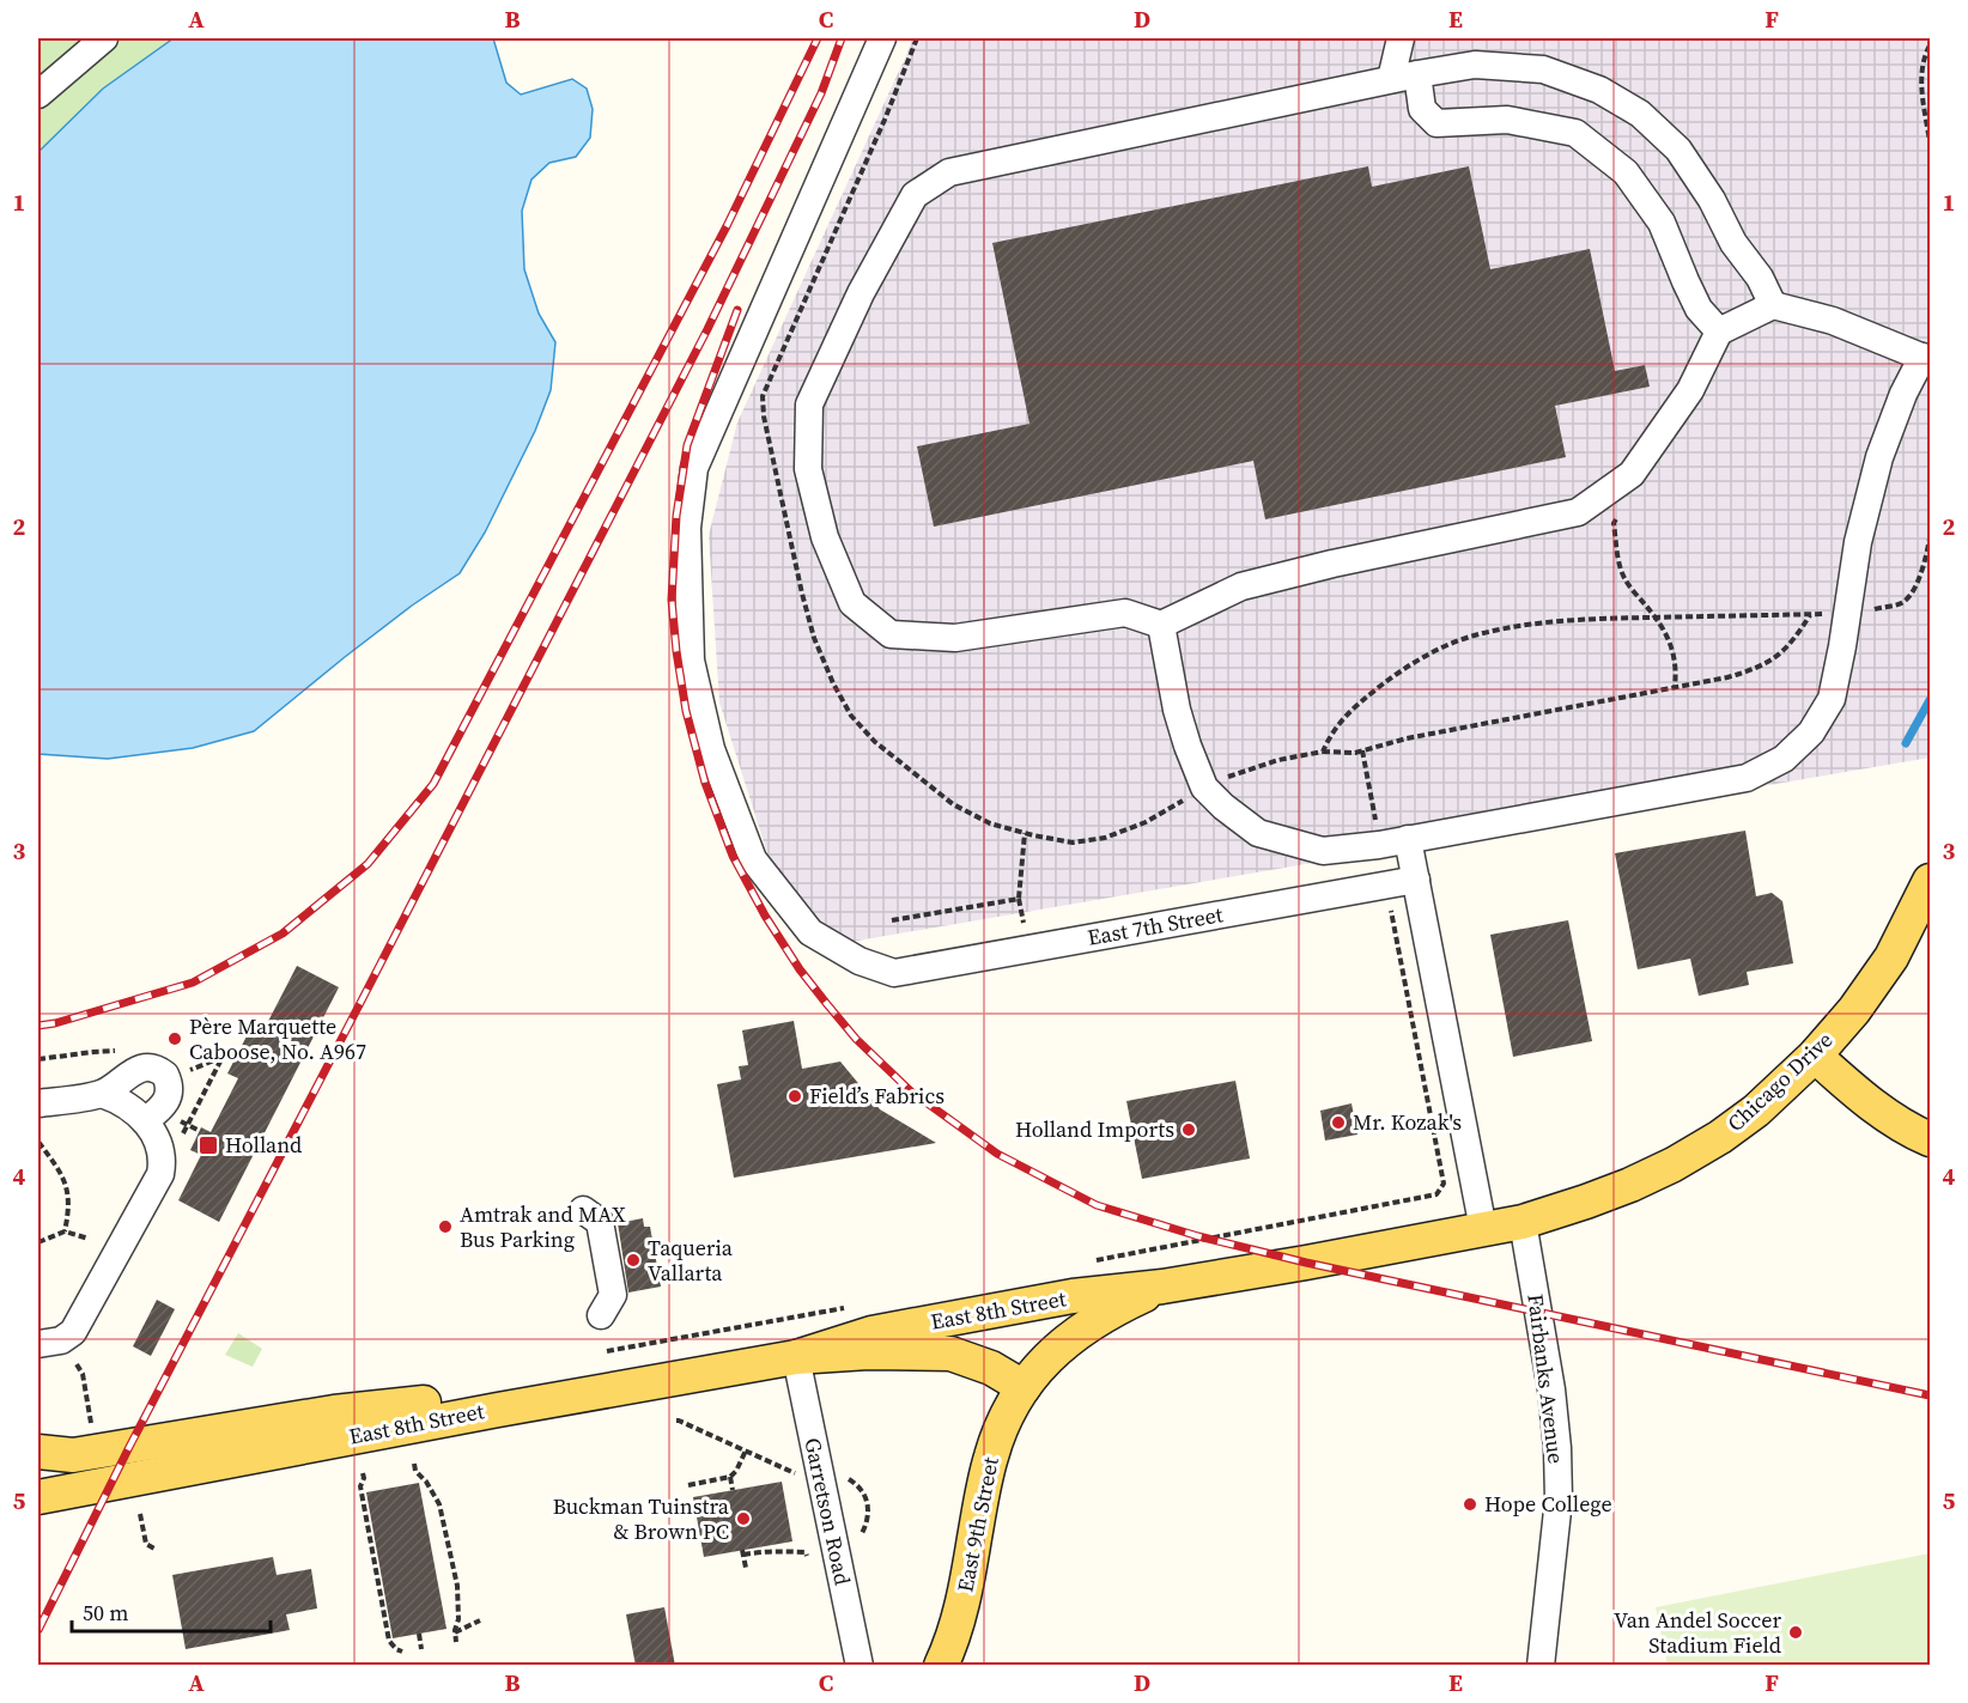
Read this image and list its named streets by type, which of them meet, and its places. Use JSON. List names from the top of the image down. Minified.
{"streets":{"main road":["Chicago Drive","East 8th Street","East 9th Street"],"street":["East 7th Street","Fairbanks Avenue","Garretson Road"]},"crossings":[["Chicago Drive","East 8th Street"],["Chicago Drive","Fairbanks Avenue"],["East 8th Street","Fairbanks Avenue"],["East 8th Street","Garretson Road"],["East 8th Street","East 9th Street"]],"places":{"other":["Père Marquette Caboose, No. A967","Field’s Fabrics","Mr. Kozak's","Holland Imports","Amtrak and MAX Bus Parking","Taqueria Vallarta","Hope College","Buckman Tuinstra & Brown PC","Van Andel Soccer Stadium Field"],"transit":["Holland"]},"scale_bar":"50 m","grid":{"columns":["A","B","C","D","E","F"],"rows":["1","2","3","4","5"]}}
